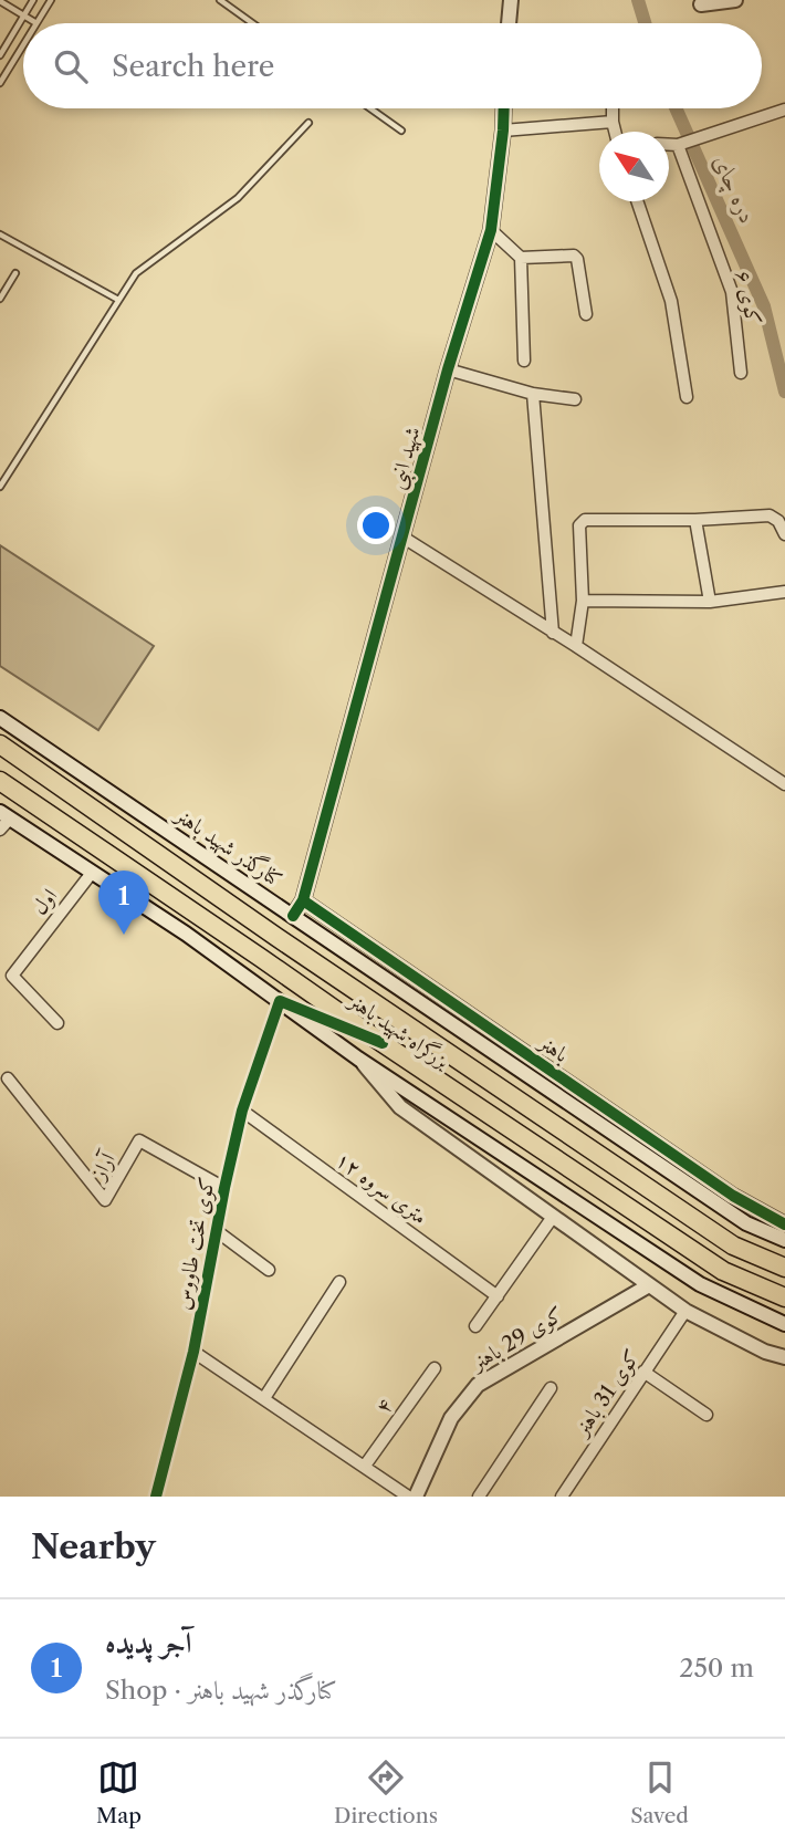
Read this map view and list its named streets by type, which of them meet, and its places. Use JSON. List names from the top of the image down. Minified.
{"streets":{"highway":["بزرگراه شهید باهنر"],"street":["کوی ۶","شهید انبی","کنارگذر شهید باهنر","اول","باهنر","آراز","۱۲ متری سروه","کوی تخت طاووس","کوی 29 باهنر","کوی 31 باهنر","۴"]},"crossings":[["شهید انبی","کنارگذر شهید باهنر"],["شهید انبی","باهنر"],["آراز","کوی تخت طاووس"],["۱۲ متری سروه","کوی تخت طاووس"]],"water":["دره چای"],"north":"top left","page":{"search":"Search here","pins":"1","heading":"Nearby","list":[{"mark":"1","name":"آجر پدیده","note":"Shop · کنارگذر شهید باهنر","value":"250 m"}],"nav":["Map","Directions","Saved"]}}
